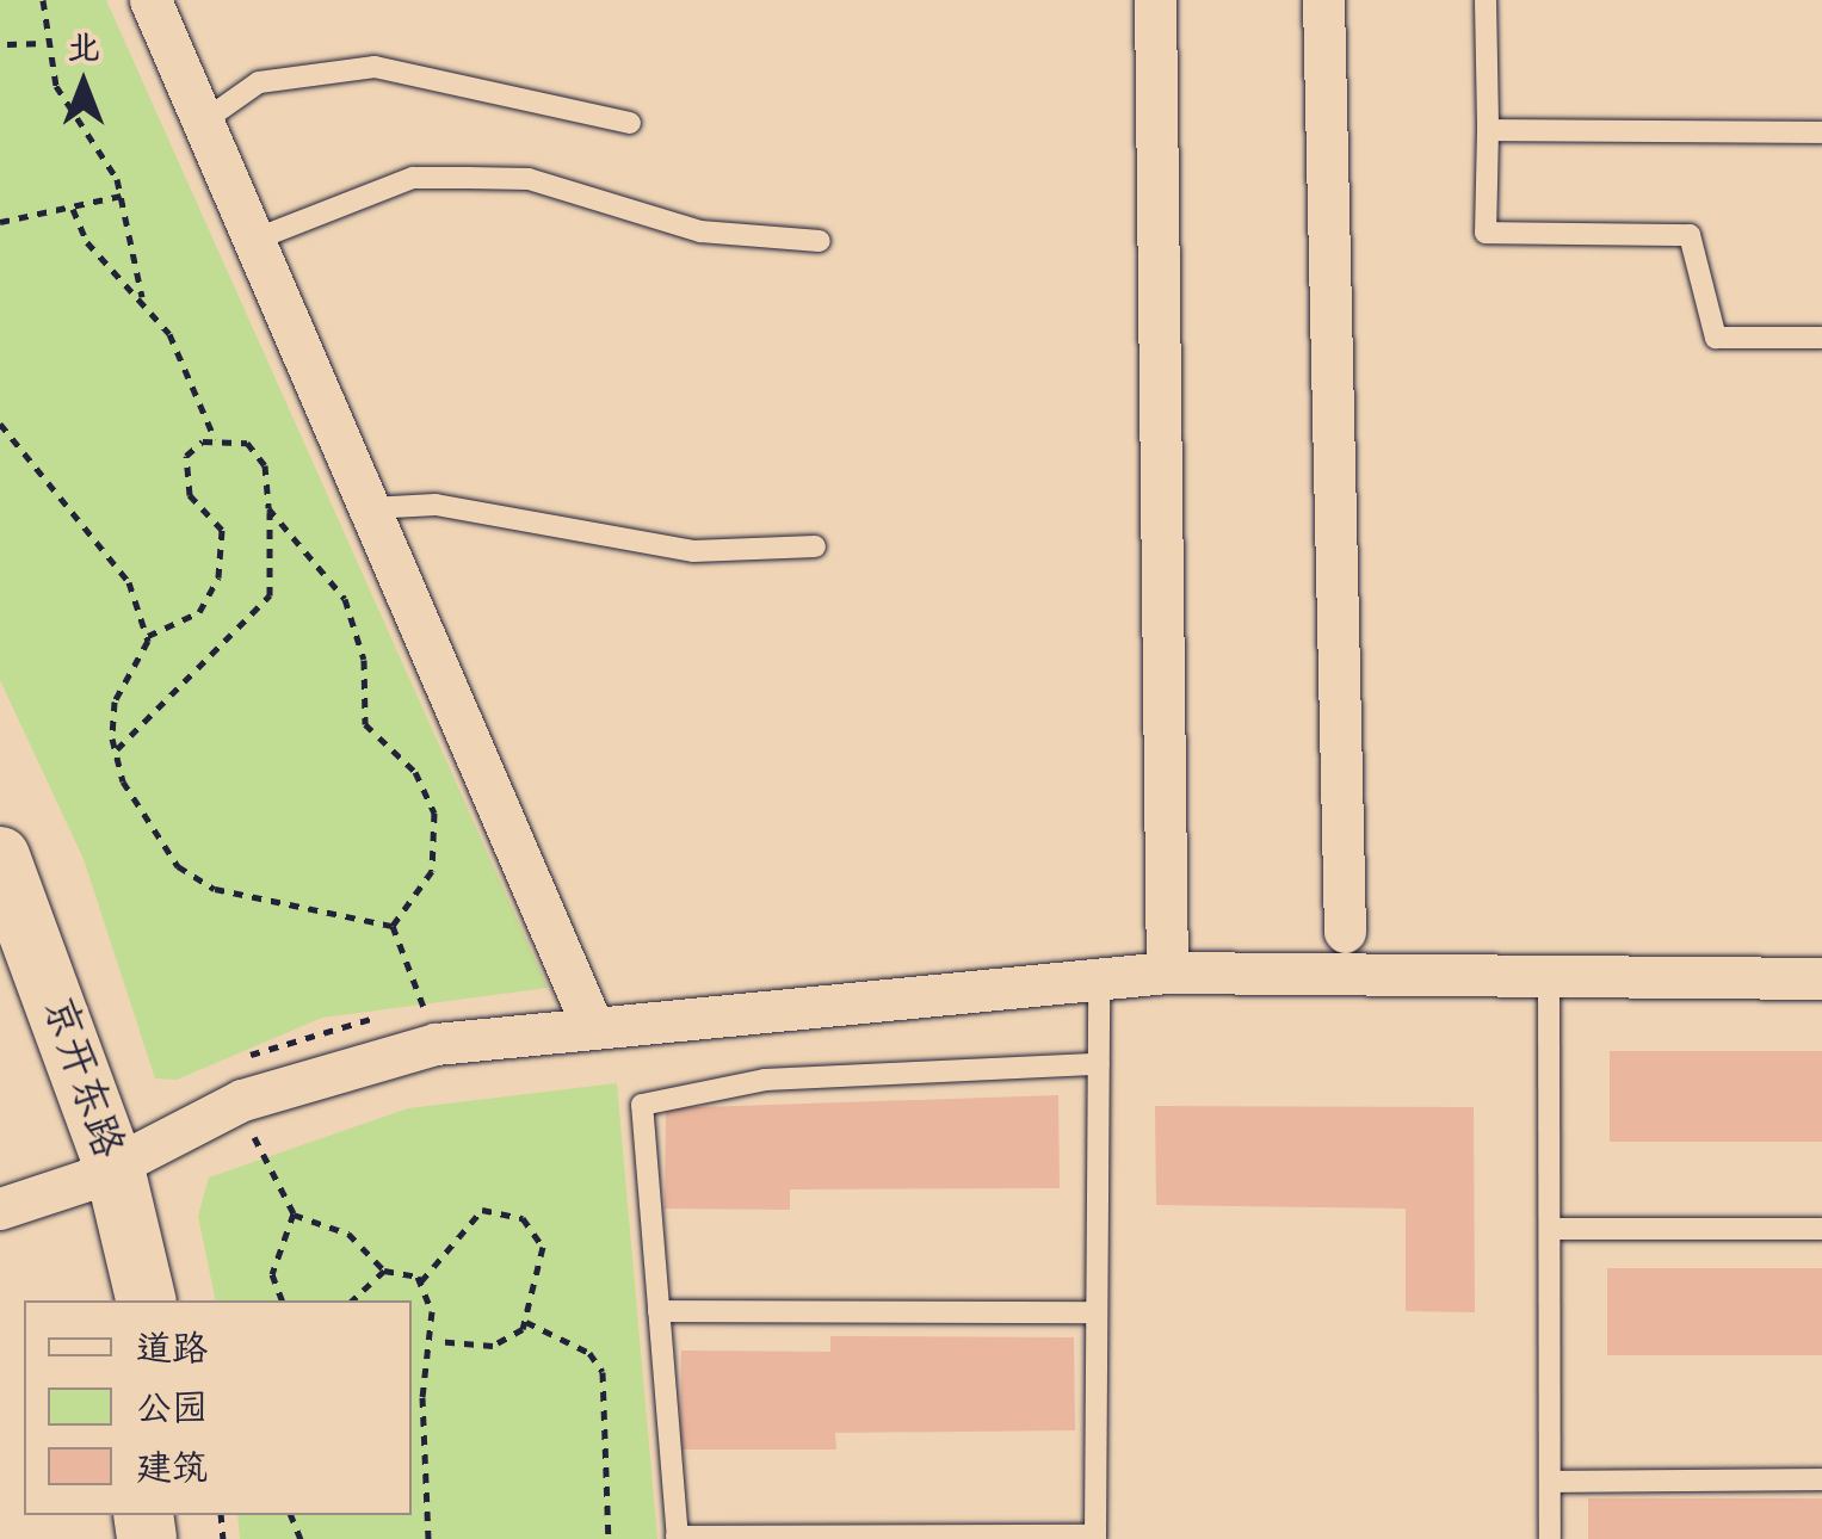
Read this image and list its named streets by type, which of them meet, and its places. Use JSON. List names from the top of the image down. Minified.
{"streets":{"street":["京开东路"]},"legend":["道路","公园","建筑"],"north":"top"}
